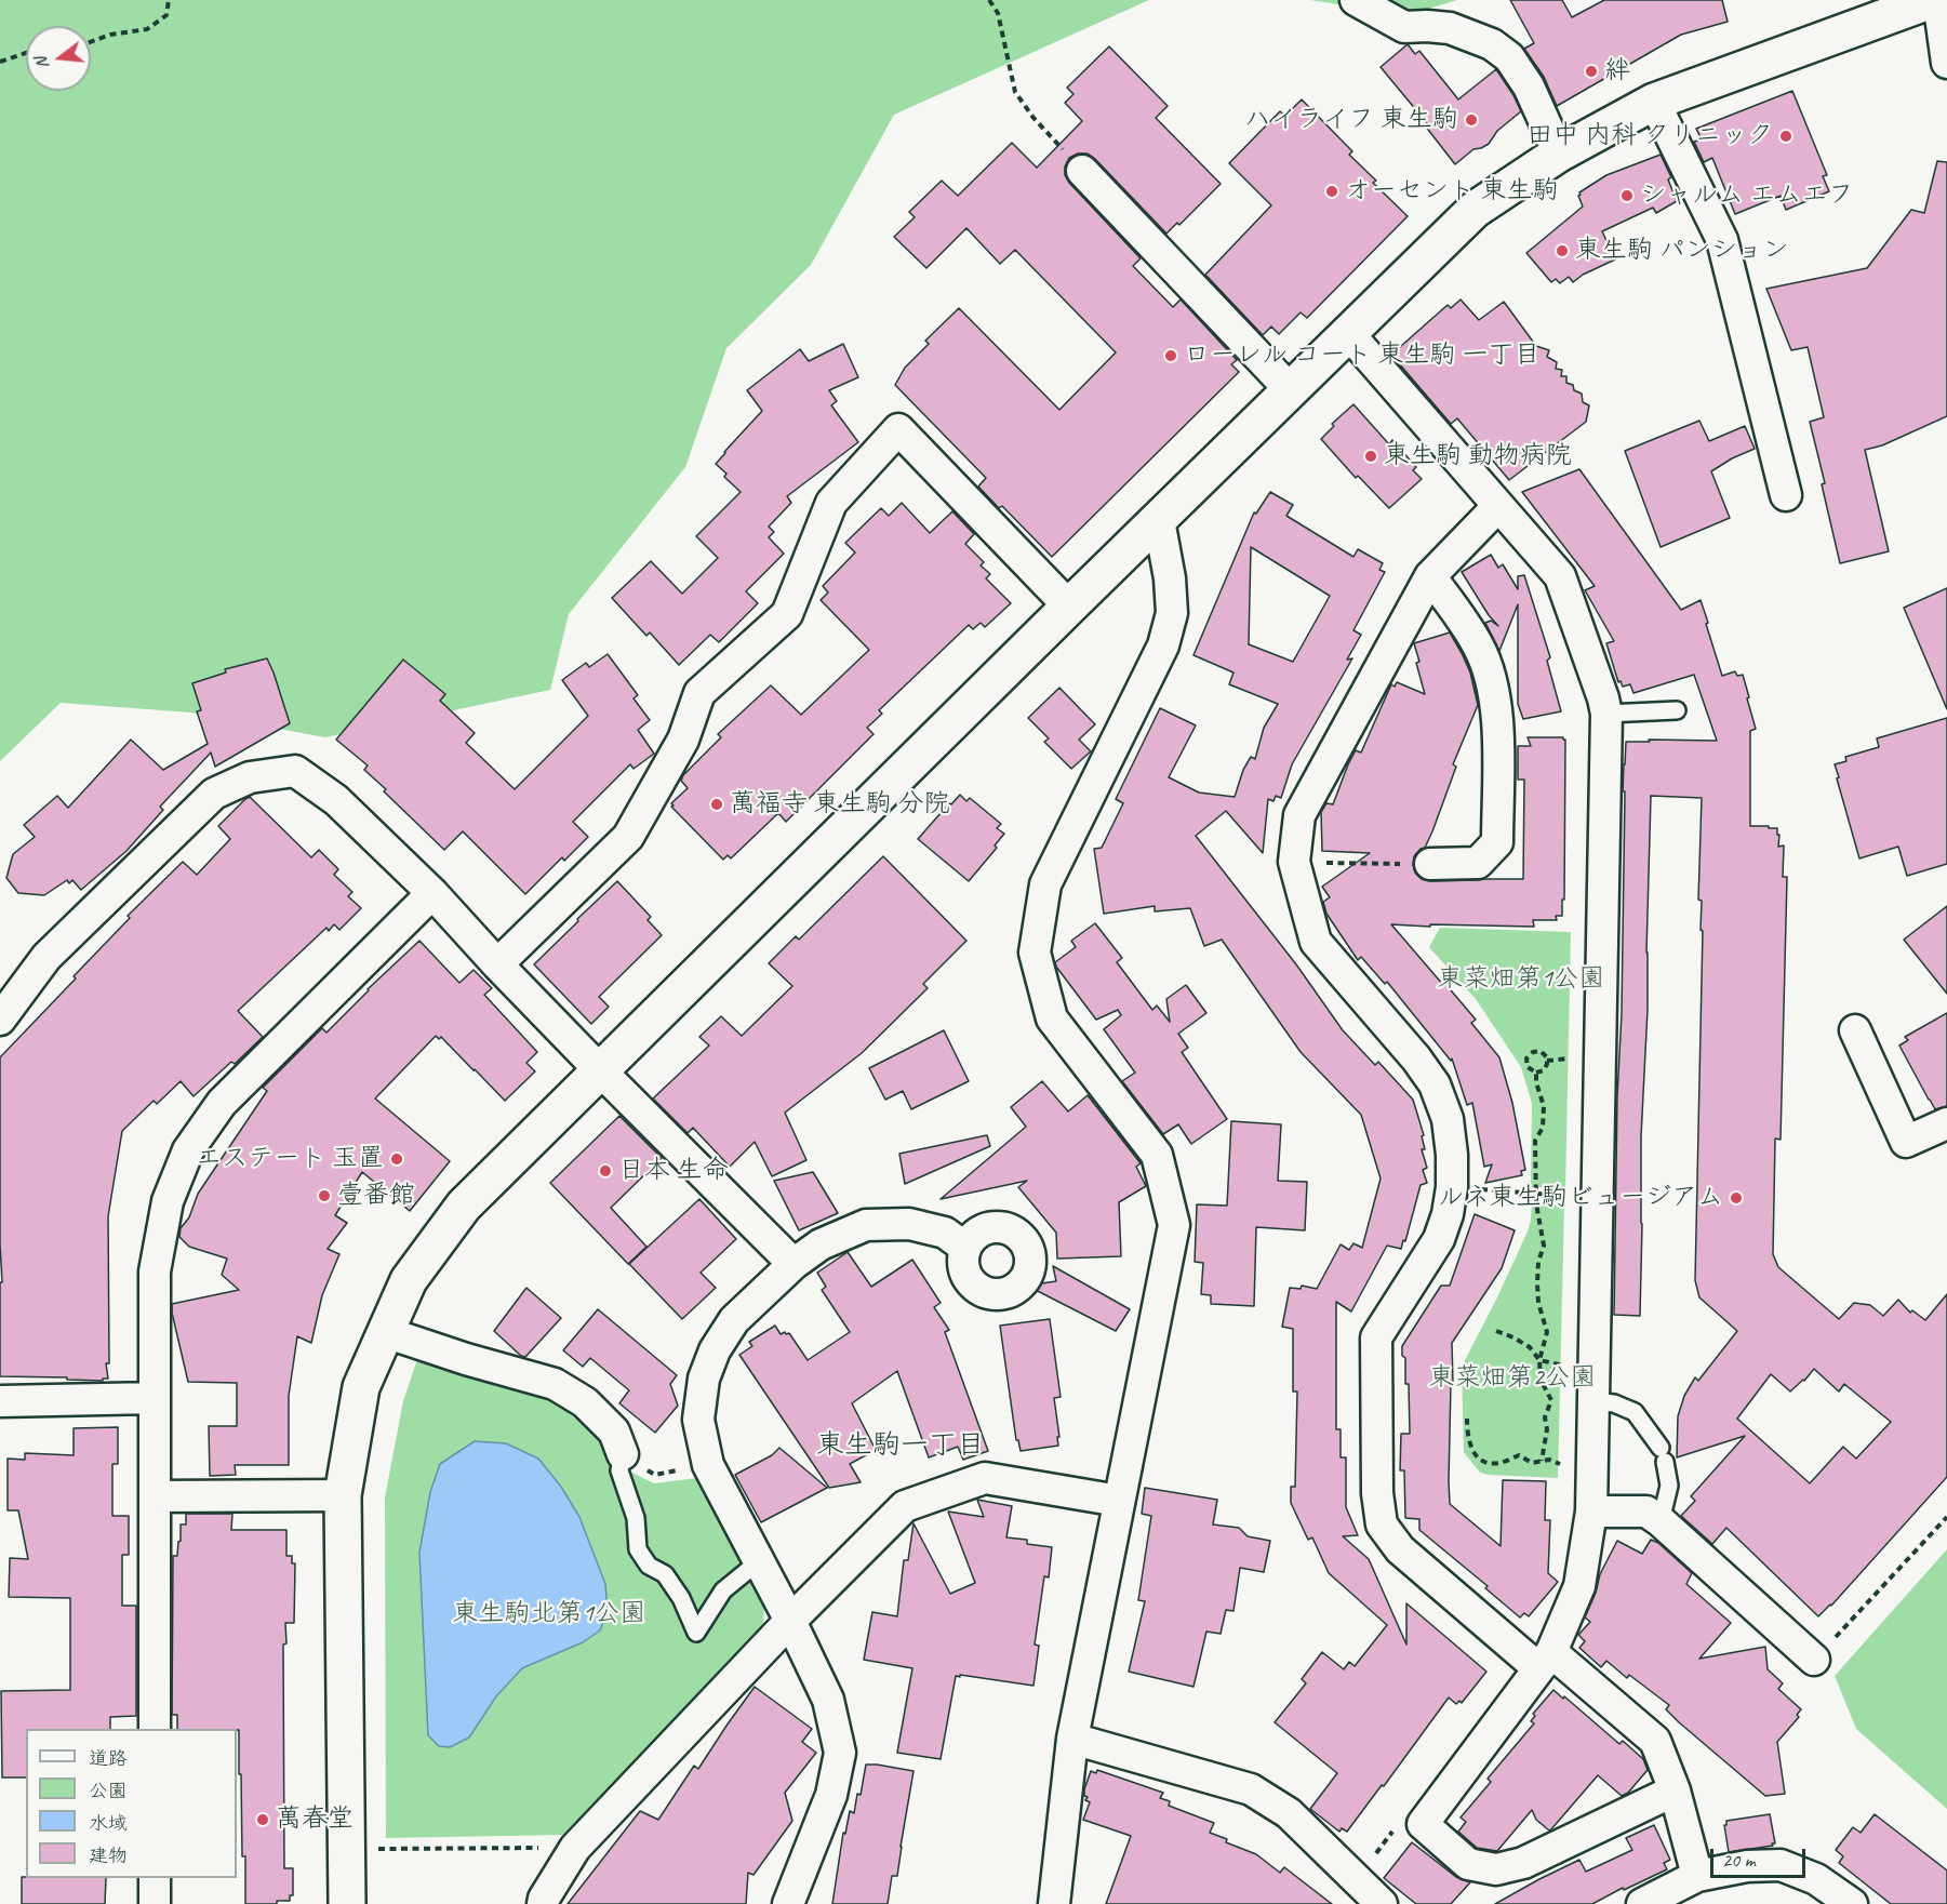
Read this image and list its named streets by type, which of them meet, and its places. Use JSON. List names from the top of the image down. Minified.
{"districts":["東生駒一丁目"],"parks":["東菜畑第1公園","東菜畑第2公園","東生駒北第1公園"],"places":["絆","ハイライフ 東生駒","田中 内科 クリニック","オーセント 東生駒","シャルム エムエフ","東生駒 パンション","ローレル コート 東生駒 一丁目","東生駒 動物病院","萬福寺 東生駒 分院","エステート 玉置","日本 生命","壹番館","ルネ東生駒ビュージアム","萬春堂"],"legend":["道路","公園","水域","建物"],"scale_bar":"20 m","north":"left"}
